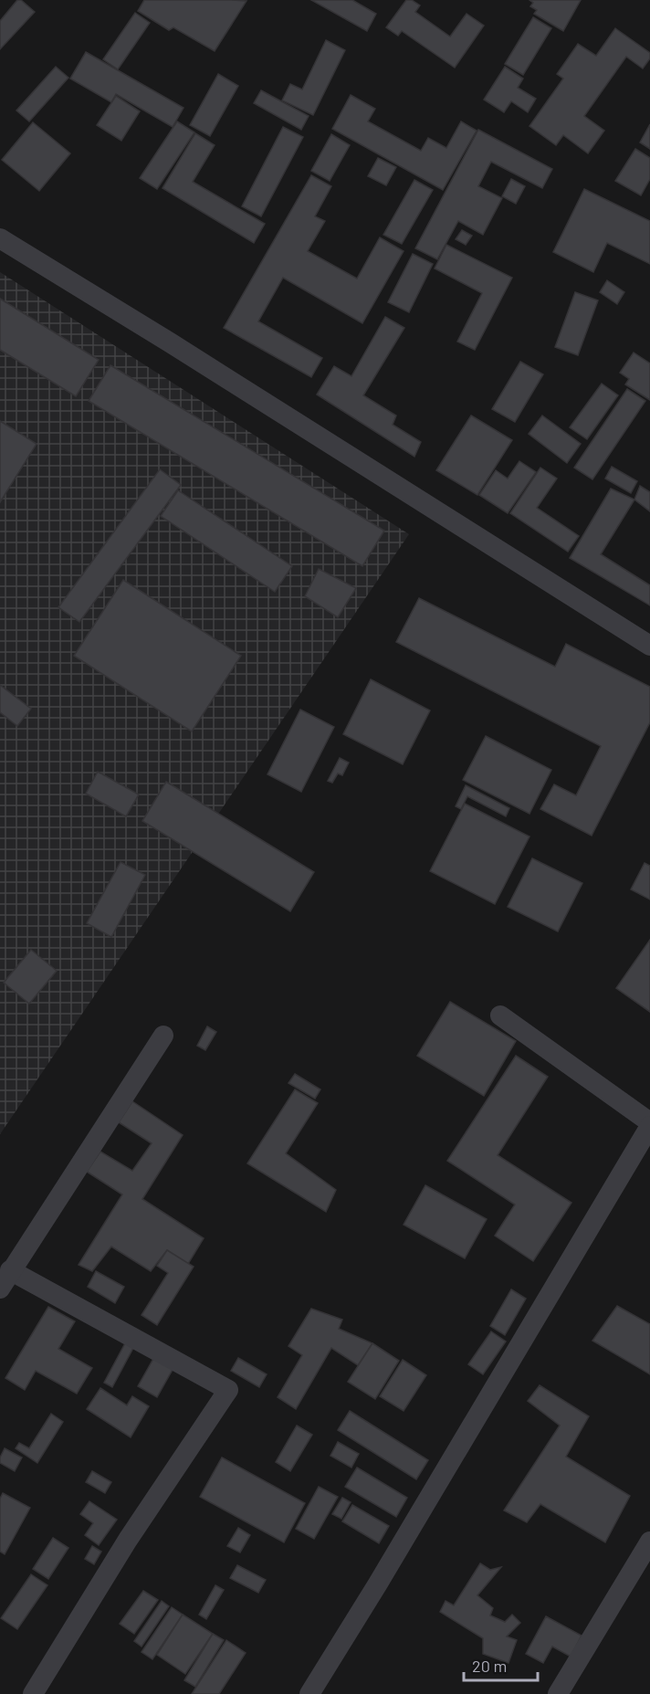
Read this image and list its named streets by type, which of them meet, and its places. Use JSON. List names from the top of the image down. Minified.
{"scale_bar":"20 m"}
